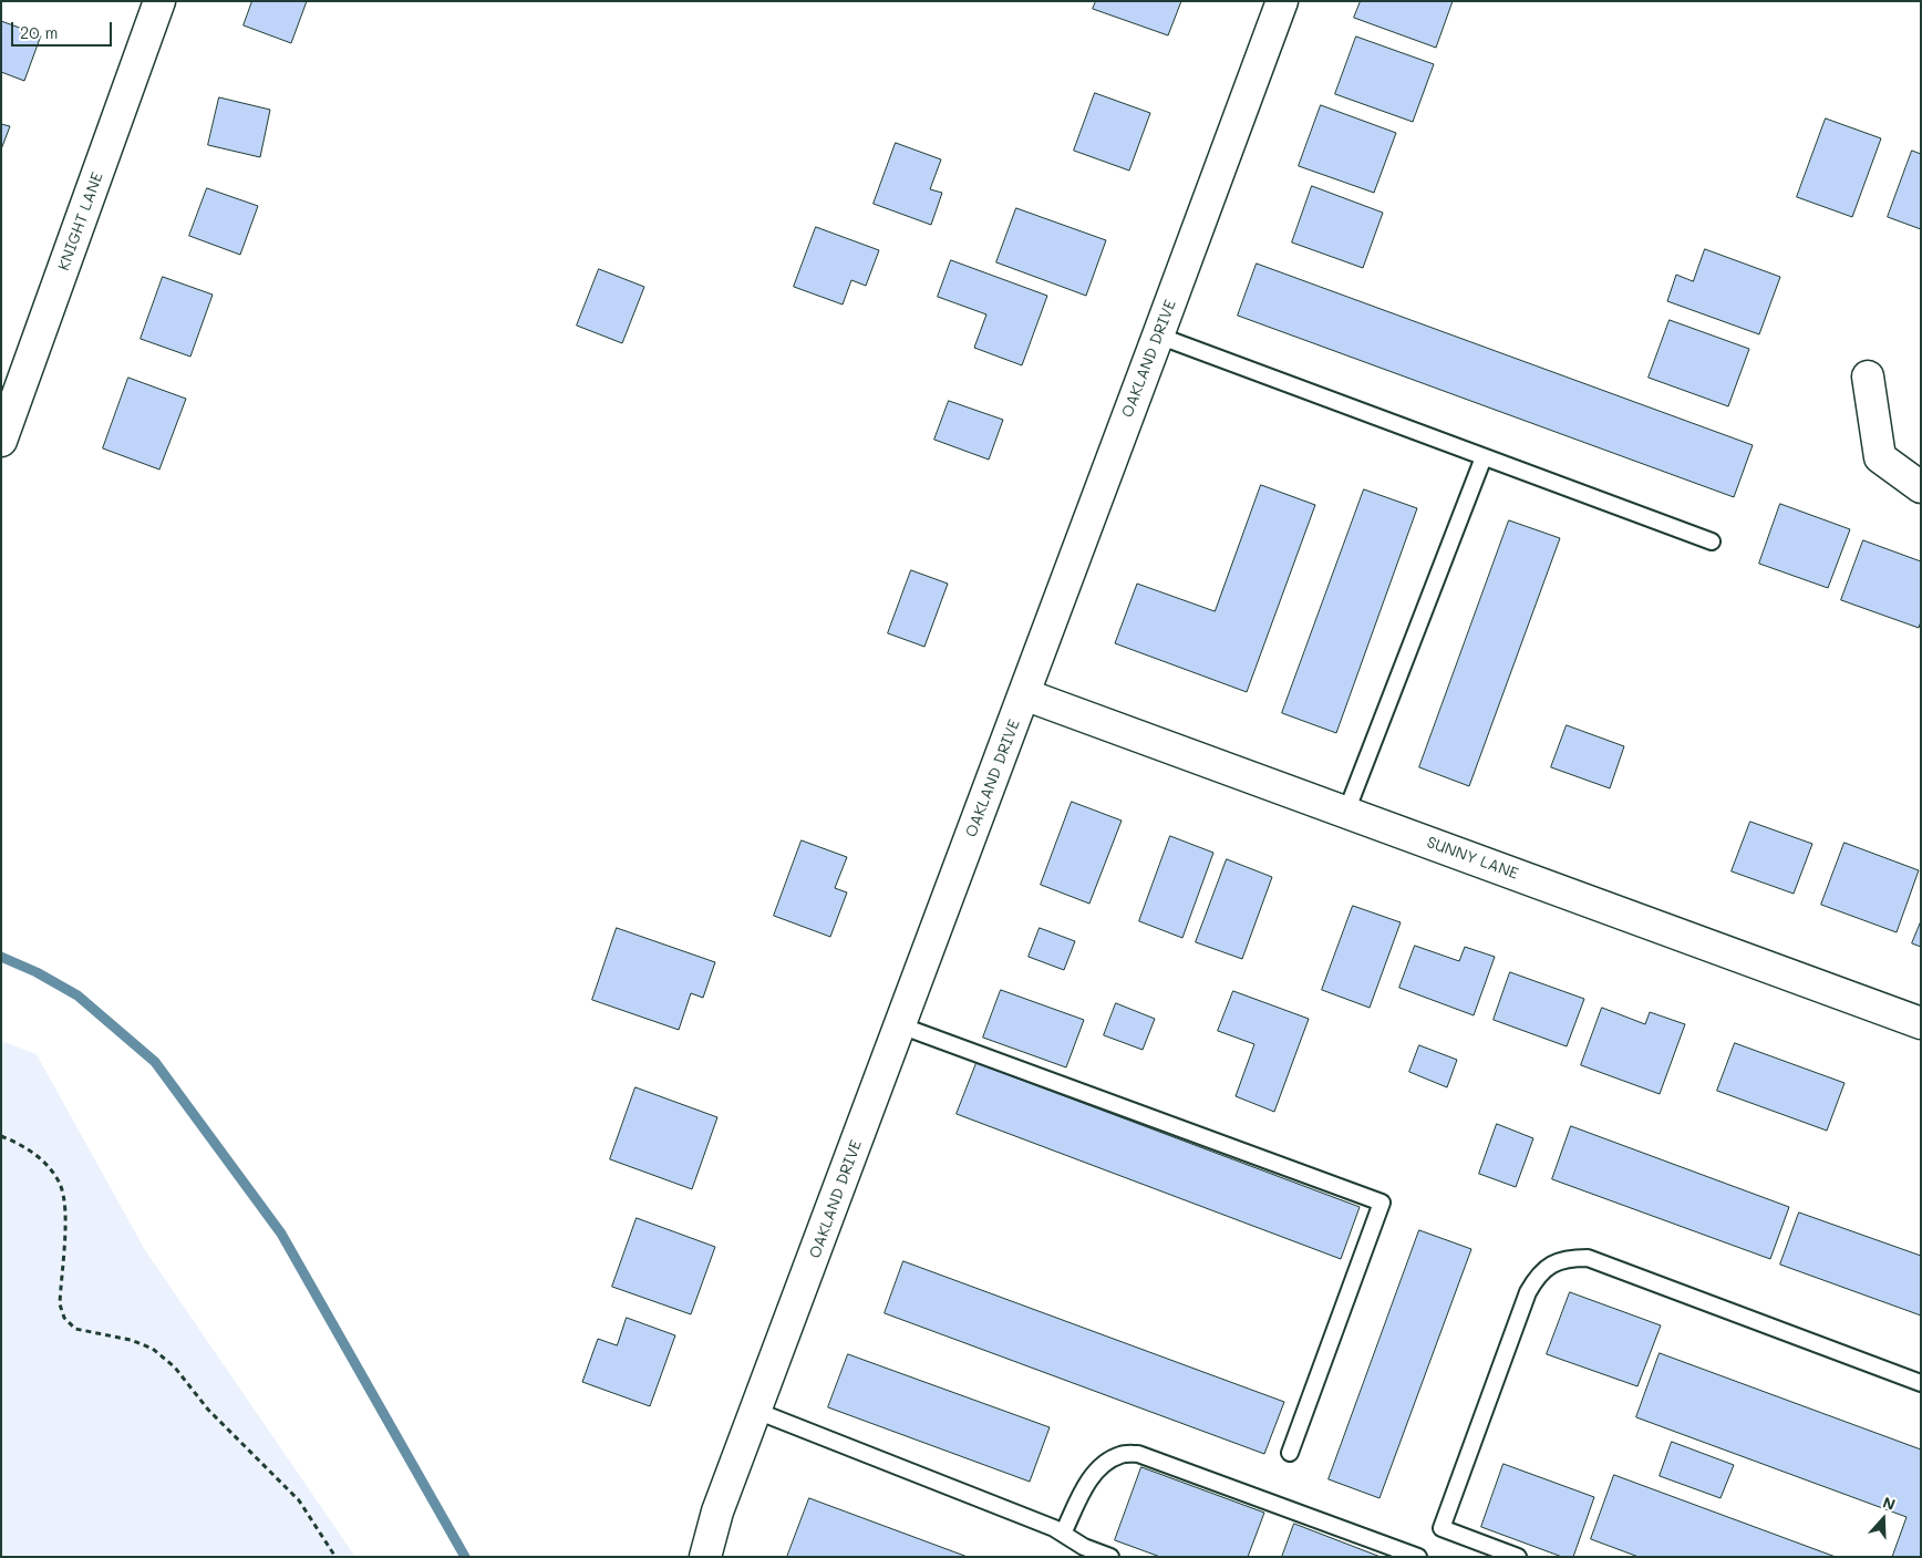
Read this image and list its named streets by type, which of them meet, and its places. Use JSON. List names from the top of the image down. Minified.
{"streets":{"street":["KNIGHT LANE","OAKLAND DRIVE","SUNNY LANE"]},"crossings":[["OAKLAND DRIVE","SUNNY LANE"]],"scale_bar":"20 m","north":"top"}
